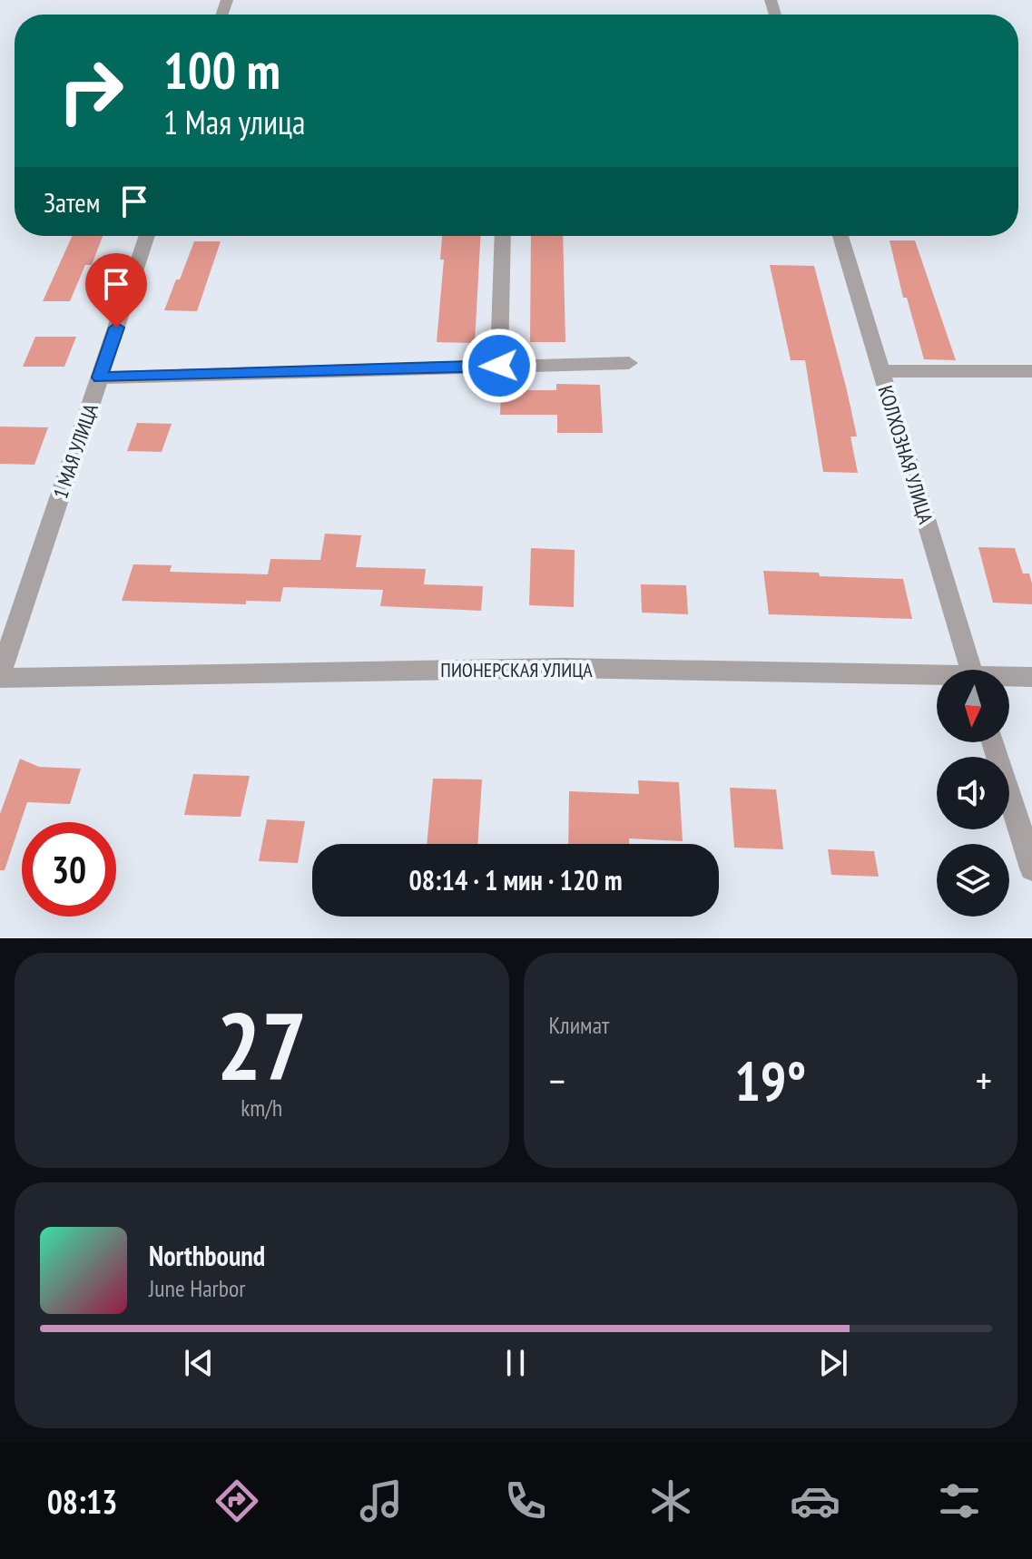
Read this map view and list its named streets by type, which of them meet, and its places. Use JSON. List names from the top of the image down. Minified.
{"streets":{"street":["1 МАЯ УЛИЦА","КОЛХОЗНАЯ УЛИЦА","ПИОНЕРСКАЯ УЛИЦА"]},"crossings":[["1 МАЯ УЛИЦА","ПИОНЕРСКАЯ УЛИЦА"]],"north":"bottom","page":{"turn":["100 m","1 Мая улица"],"then":"Затем","limit":"30","trip":"08:14 · 1 мин · 120 m","tile":[["27","km/h"],"Климат"],"heat":["−","19°","+"],"song":["Northbound","June Harbor"],"tabs":"08:13"}}
